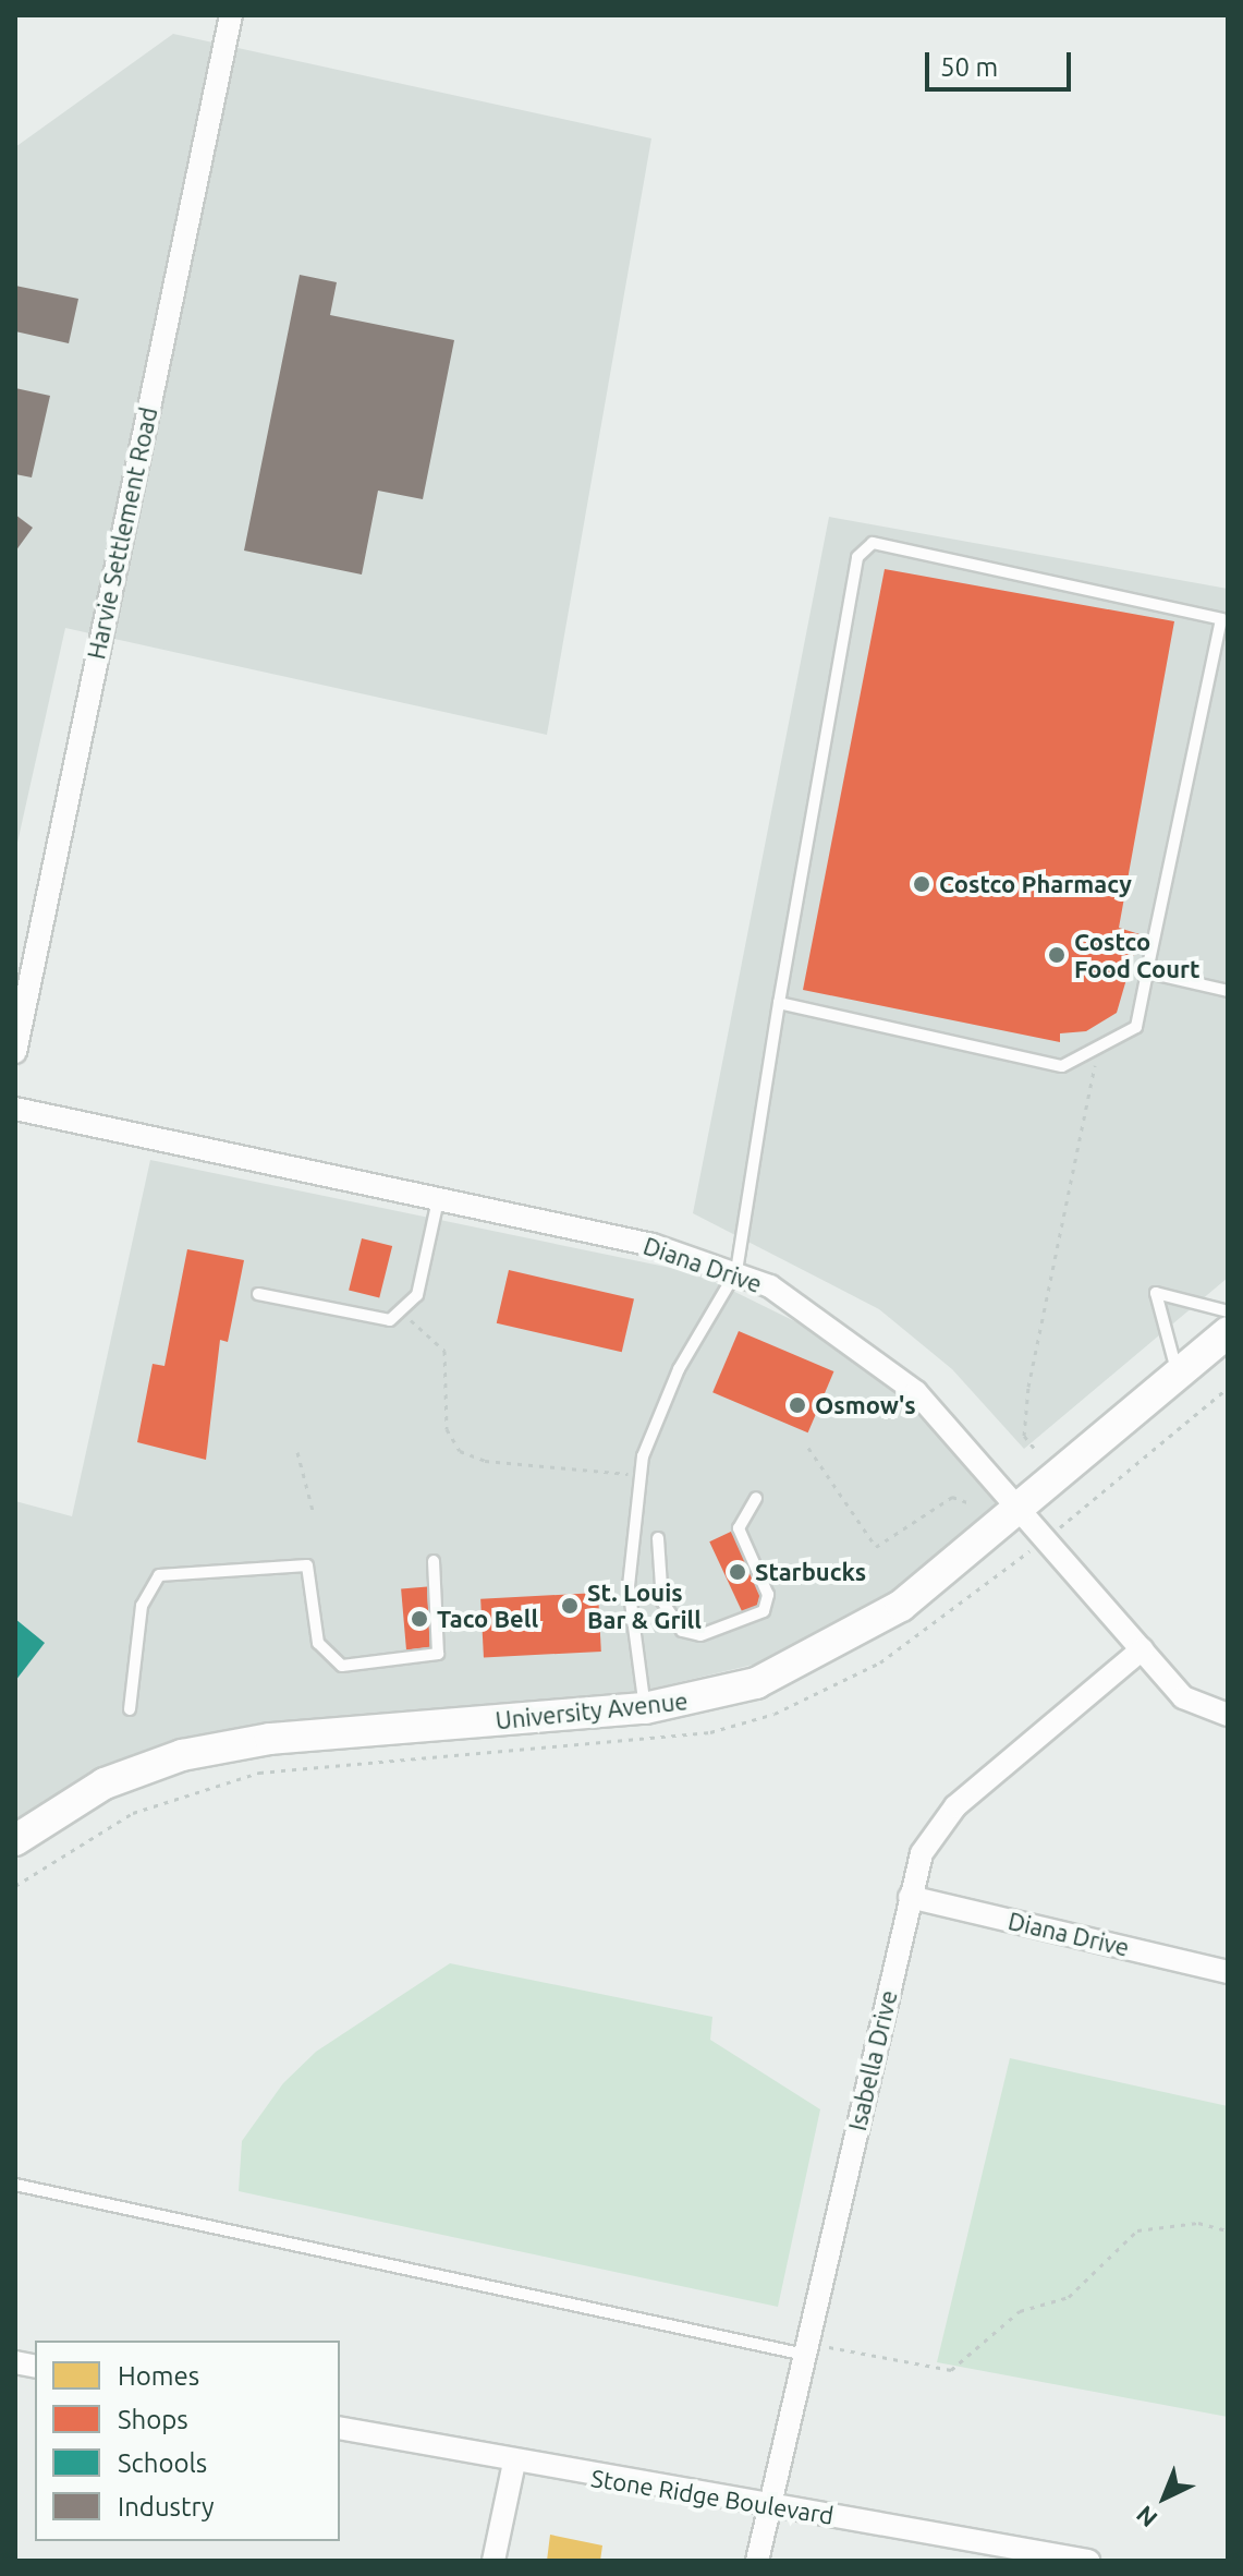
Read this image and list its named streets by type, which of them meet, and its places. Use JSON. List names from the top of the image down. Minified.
{"streets":{"street":["Harvie Settlement Road","Diana Drive","University Avenue","Isabella Drive","Stone Ridge Boulevard"]},"crossings":[["Diana Drive","University Avenue"],["Diana Drive","Isabella Drive"],["Isabella Drive","Stone Ridge Boulevard"]],"places":["Costco Pharmacy","Costco Food Court","Osmow's","Starbucks","St. Louis Bar & Grill","Taco Bell"],"legend":["Homes","Shops","Schools","Industry"],"scale_bar":"50 m","north":"bottom left"}
